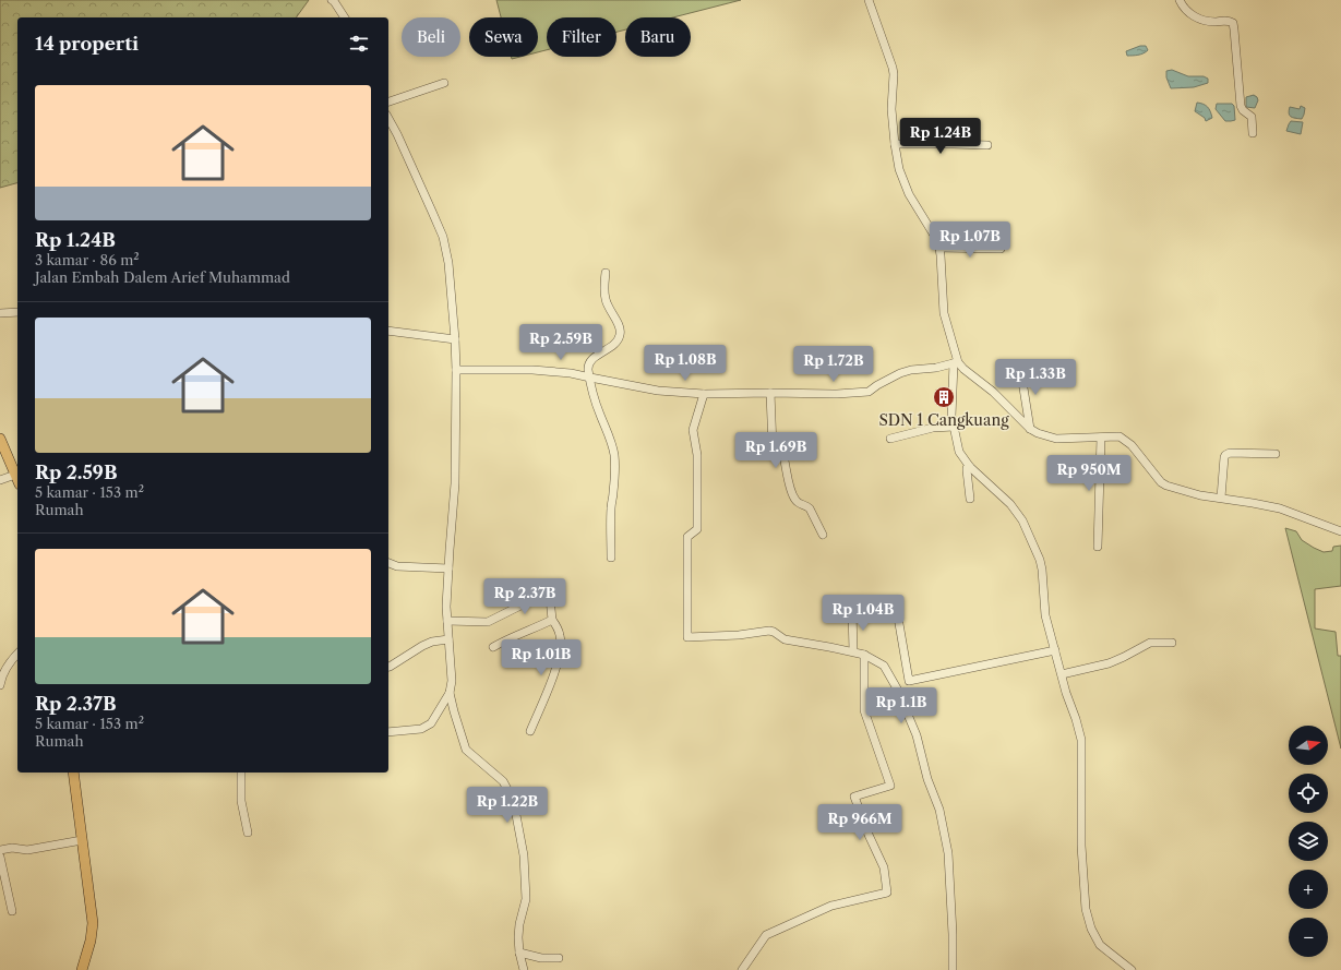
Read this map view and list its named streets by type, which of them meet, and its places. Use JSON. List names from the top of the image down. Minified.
{"places":{"building":["SDN 1 Cangkuang"]},"north":"right","page":{"chip":["Beli","Sewa","Filter","Baru"],"heading":"14 properti","list":[{"name":"Rp 1.24B","note":"3 kamar · 86 m² · Jalan Embah Dalem Arief Muhammad"},{"name":"Rp 2.59B","note":"5 kamar · 153 m² · Rumah"},{"name":"Rp 2.37B","note":"5 kamar · 153 m² · Rumah"}],"price":["Rp 1.24B","Rp 1.07B","Rp 2.59B","Rp 1.08B","Rp 1.72B","Rp 1.33B","Rp 1.69B","Rp 950M","Rp 2.37B","Rp 1.04B","Rp 1.01B","Rp 1.1B","Rp 1.22B","Rp 966M"],"map_buttons":["+","−"]}}
